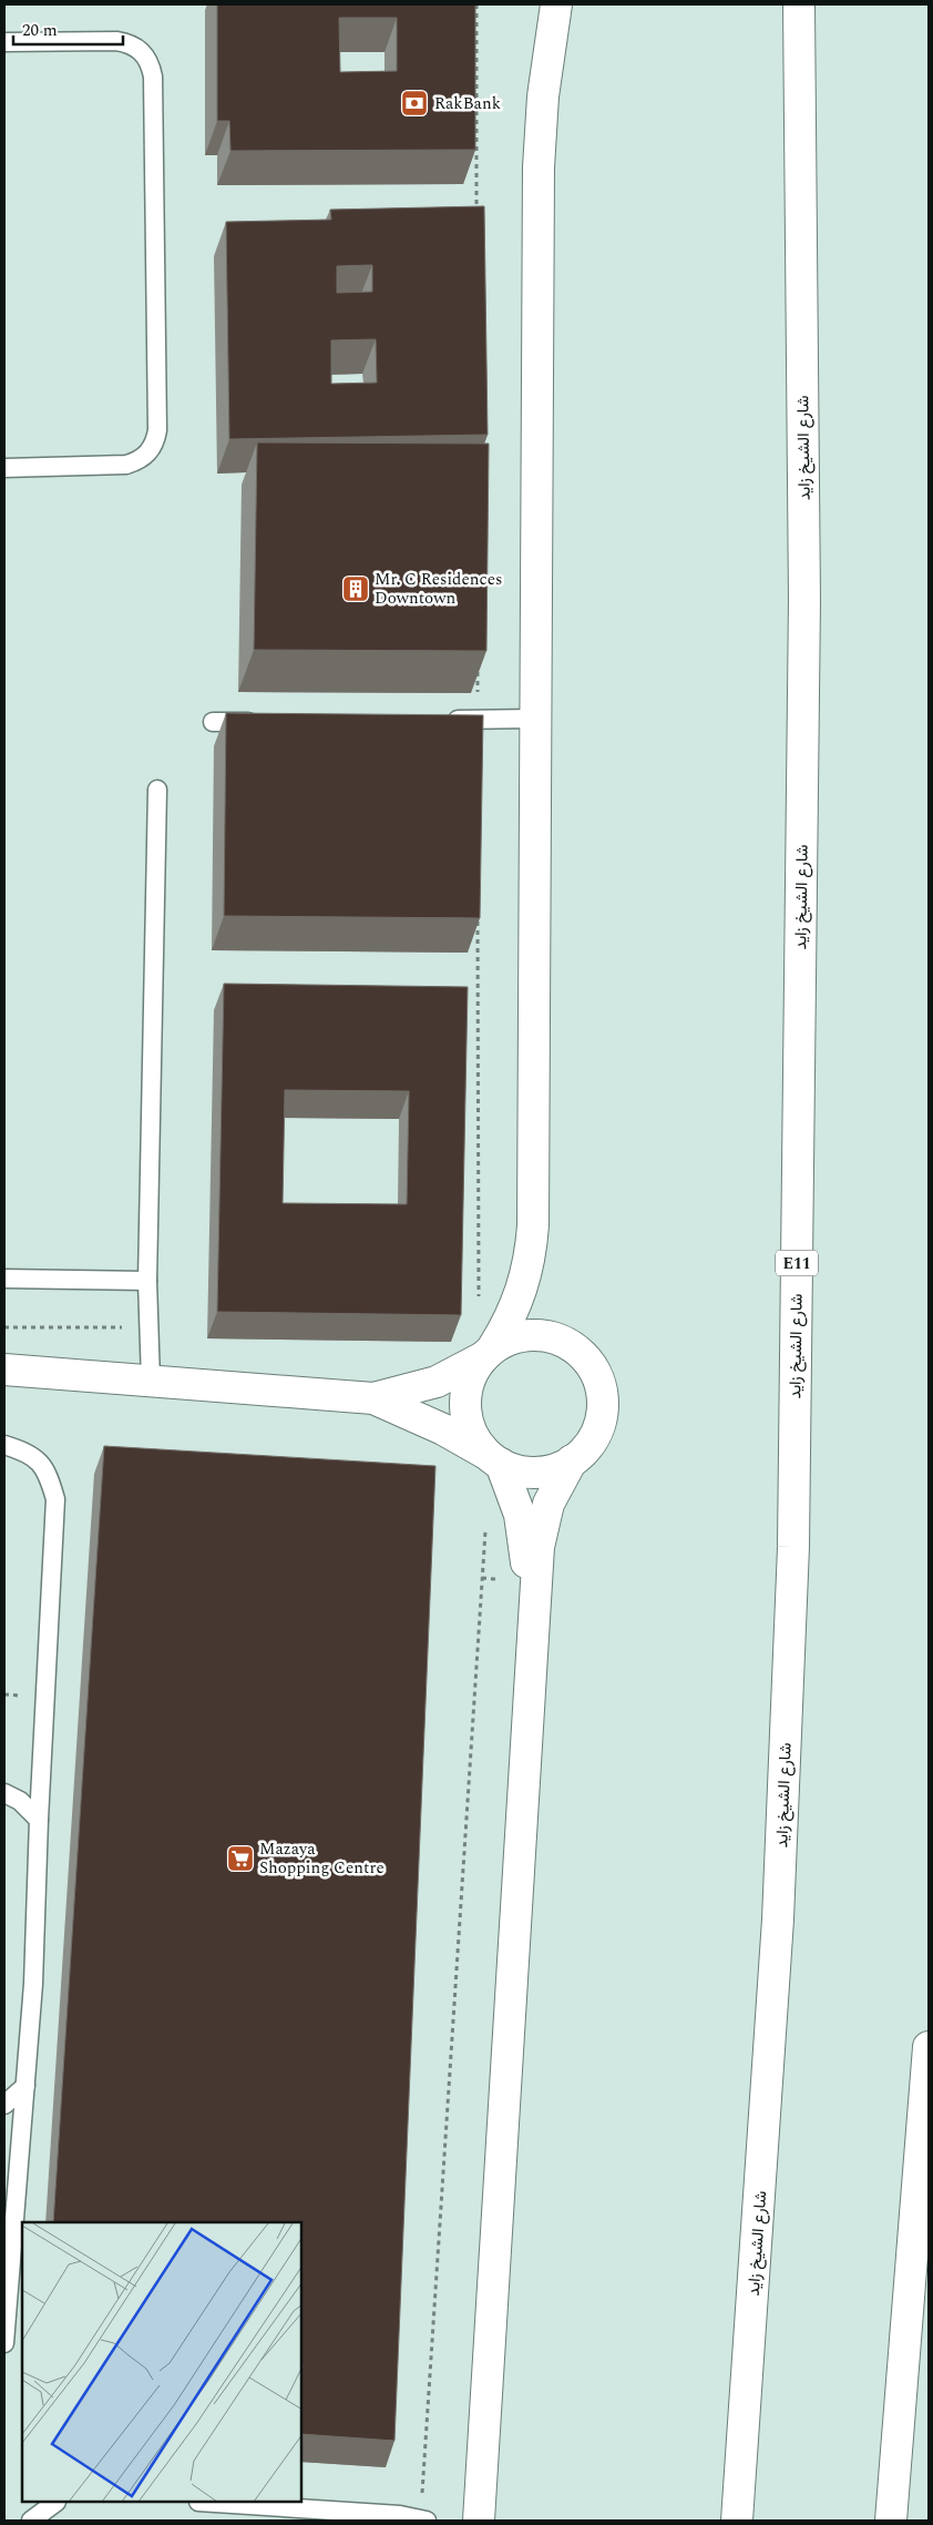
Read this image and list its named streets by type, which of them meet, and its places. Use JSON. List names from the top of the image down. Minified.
{"streets":{"main road":["شارع الشيخ زايد","E11"]},"places":{"bank":["RakBank"],"building":["Mr. C Residences Downtown"],"supermarket":["Mazaya Shopping Centre"]},"scale_bar":"20 m"}
